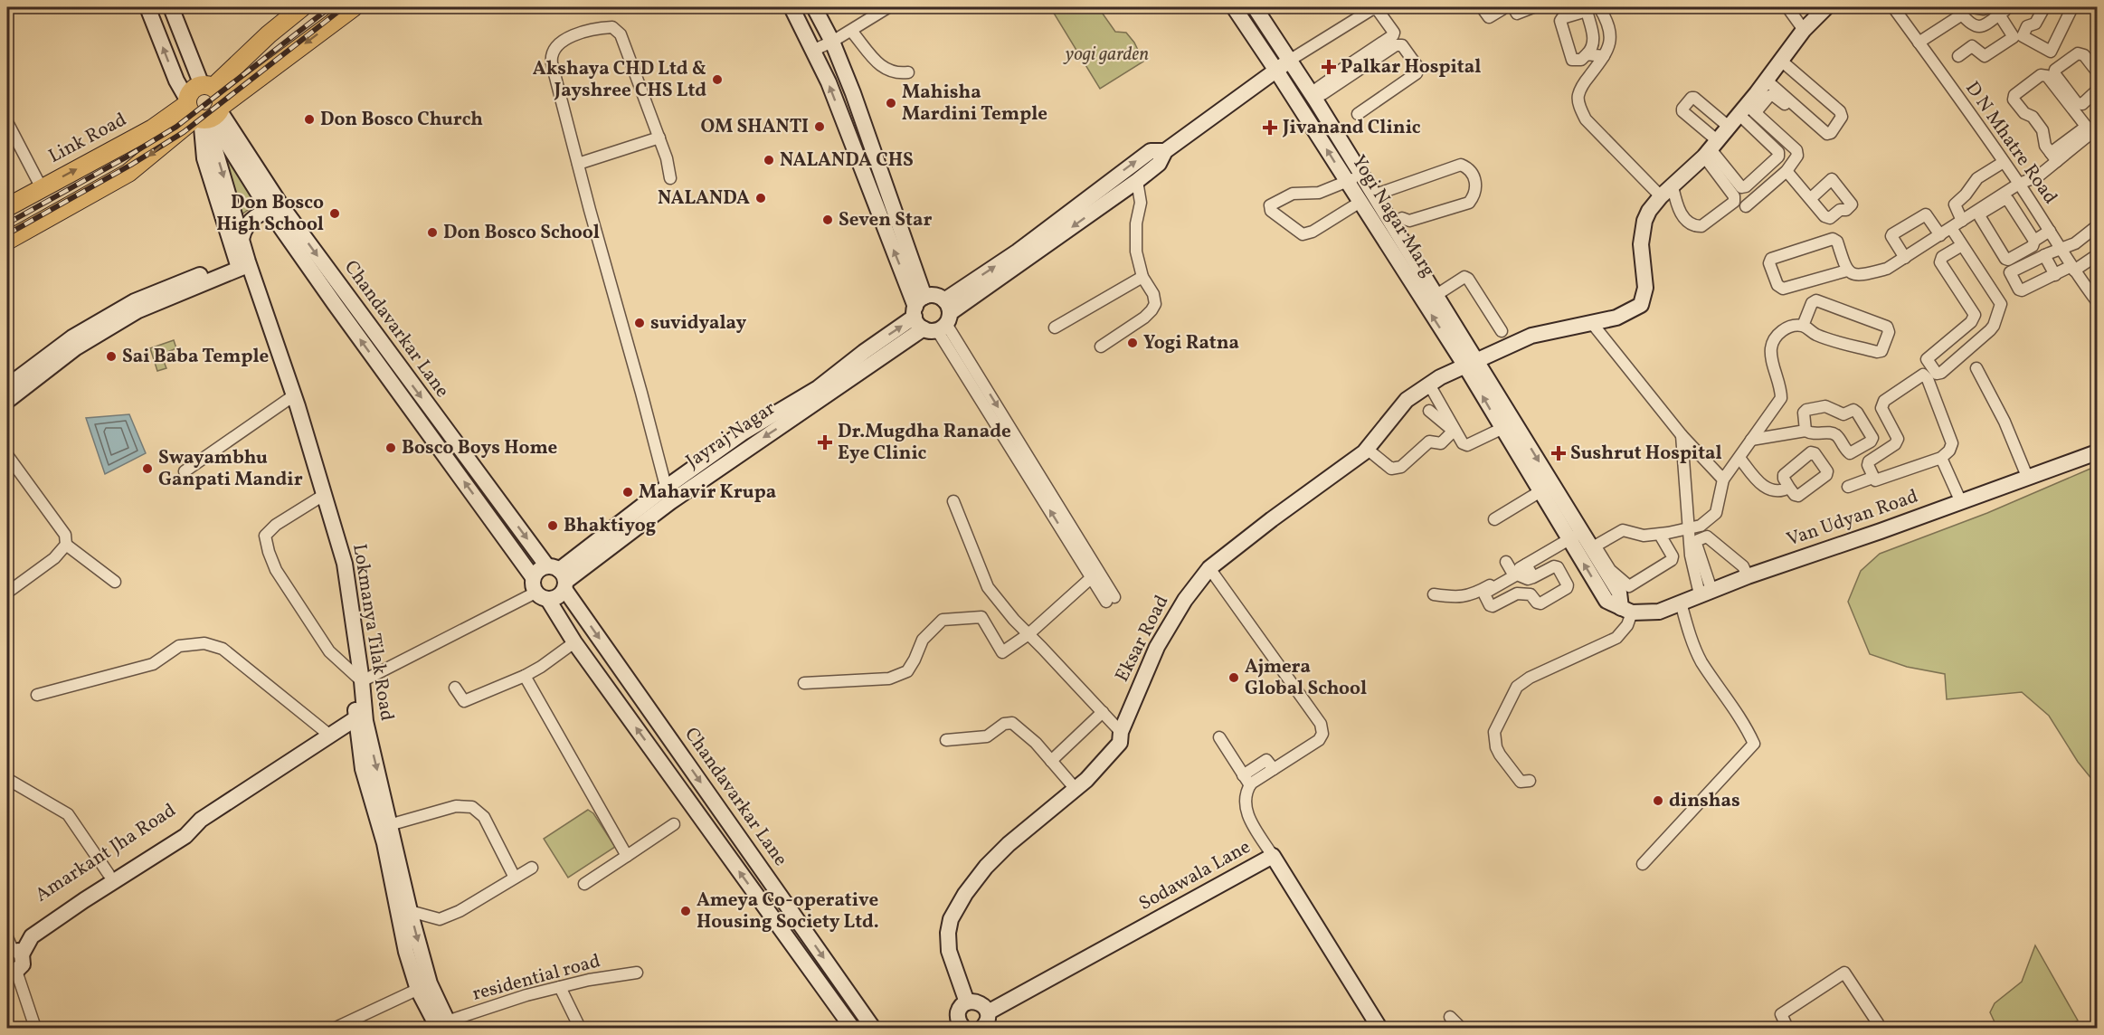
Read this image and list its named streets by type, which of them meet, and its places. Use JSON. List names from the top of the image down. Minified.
{"streets":{"main road":["Link Road"],"street":["D N Mhatre Road","Yogi Nagar Marg","Chandavarkar Lane","Jayraj Nagar","Van Udyan Road","Lokmanya Tilak Road","Eksar Road","Amarkant Jha Road","Sodawala Lane","residential road"]},"crossings":[["Link Road","Chandavarkar Lane"],["Link Road","Lokmanya Tilak Road"],["Yogi Nagar Marg","Eksar Road"],["Chandavarkar Lane","Jayraj Nagar"],["Chandavarkar Lane","Lokmanya Tilak Road"],["Lokmanya Tilak Road","Amarkant Jha Road"],["Lokmanya Tilak Road","residential road"]],"parks":["yogi garden"],"places":{"health":["Palkar Hospital","Jivanand Clinic","Dr.Mugdha Ranade Eye Clinic","Sushrut Hospital"],"other":["Akshaya CHD Ltd & Jayshree CHS Ltd","Mahisha Mardini Temple","Don Bosco Church","OM SHANTI","NALANDA CHS","NALANDA","Don Bosco High School","Seven Star","Don Bosco School","suvidyalay","Yogi Ratna","Sai Baba Temple","Bosco Boys Home","Swayambhu Ganpati Mandir","Mahavir Krupa","Bhaktiyog","Ajmera Global School","dinshas","Ameya Co-operative Housing Society Ltd."]}}
